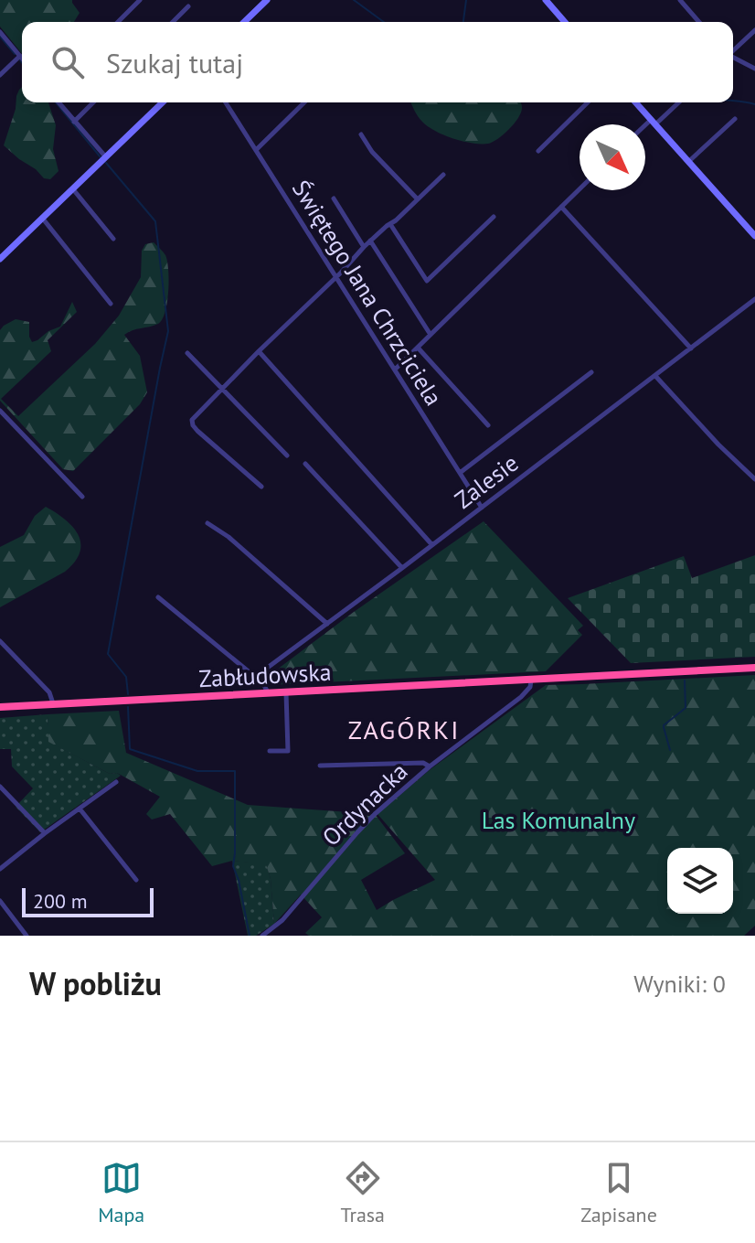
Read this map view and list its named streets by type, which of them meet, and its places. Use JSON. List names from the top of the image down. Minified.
{"streets":{"highway":["Zabłudowska"],"street":["Świętego Jana Chrzciciela","Zalesie","Ordynacka"]},"crossings":[["Świętego Jana Chrzciciela","Zalesie"],["Zabłudowska","Ordynacka"]],"districts":["ZAGÓRKI"],"parks":["Las Komunalny"],"scale_bar":"200 m","north":"bottom right","page":{"search":"Szukaj tutaj","scale":"200 m","heading":["W pobliżu","Wyniki: 0"],"nav":["Mapa","Trasa","Zapisane"]}}
